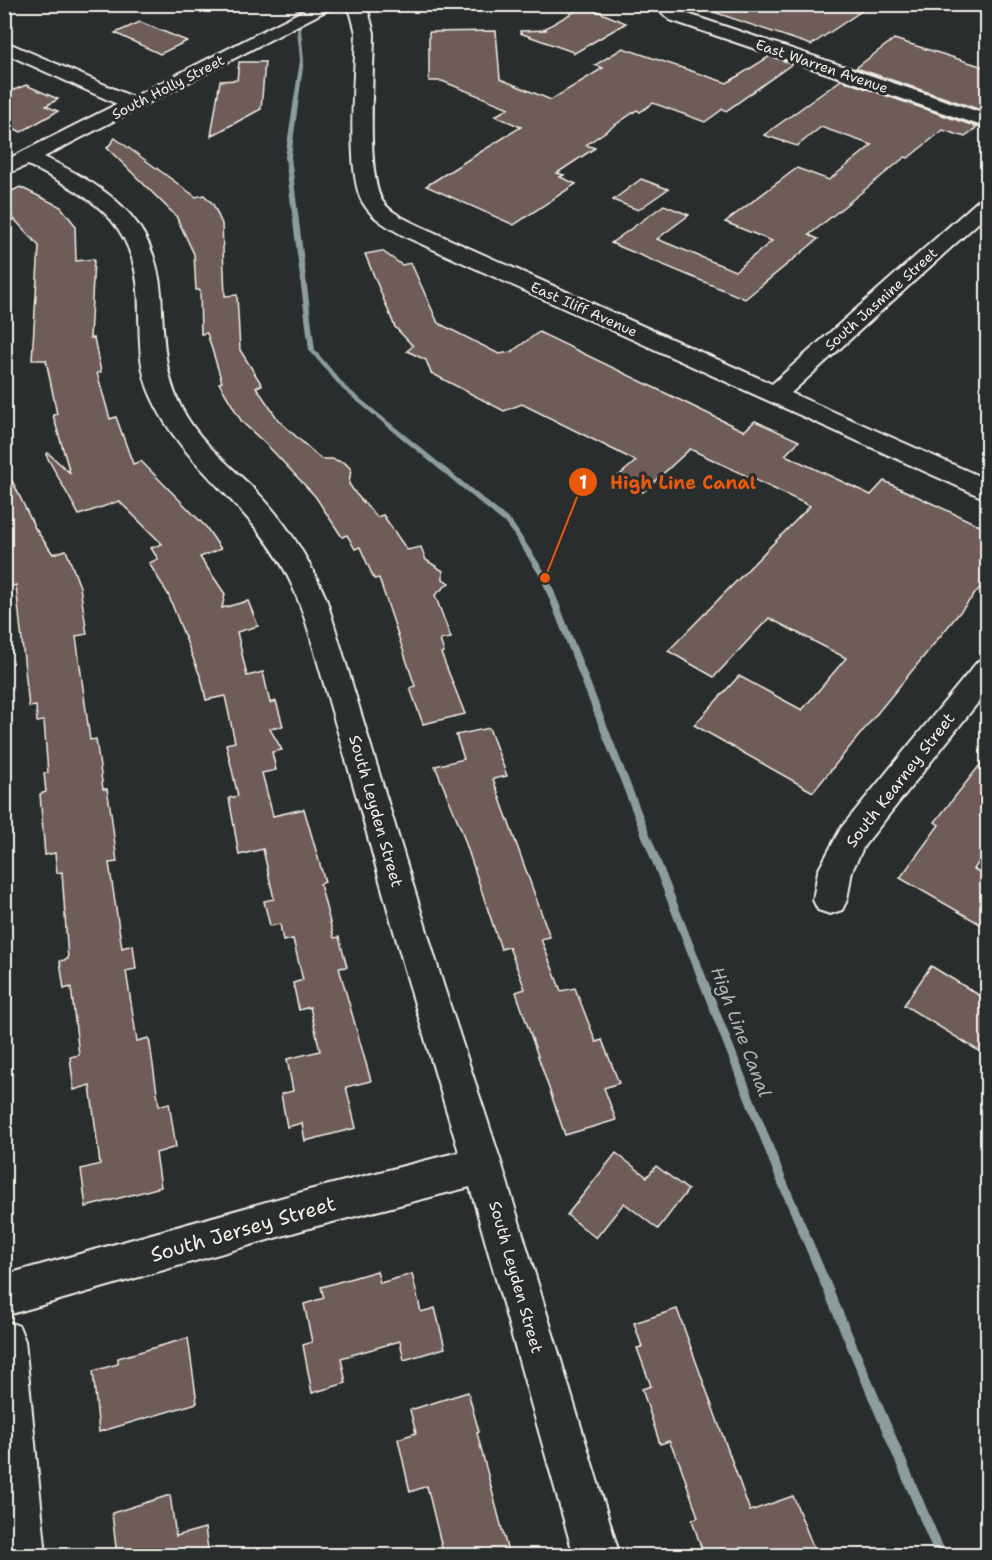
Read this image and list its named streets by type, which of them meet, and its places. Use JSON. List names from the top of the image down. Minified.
{"streets":{"street":["East Warren Avenue","South Holly Street","South Jasmine Street","East Iliff Avenue","South Kearney Street","South Leyden Street","South Jersey Street"]},"crossings":[["South Holly Street","South Leyden Street"],["South Jasmine Street","East Iliff Avenue"],["South Leyden Street","South Jersey Street"]],"water":["High Line Canal"],"places":["High Line Canal"]}
